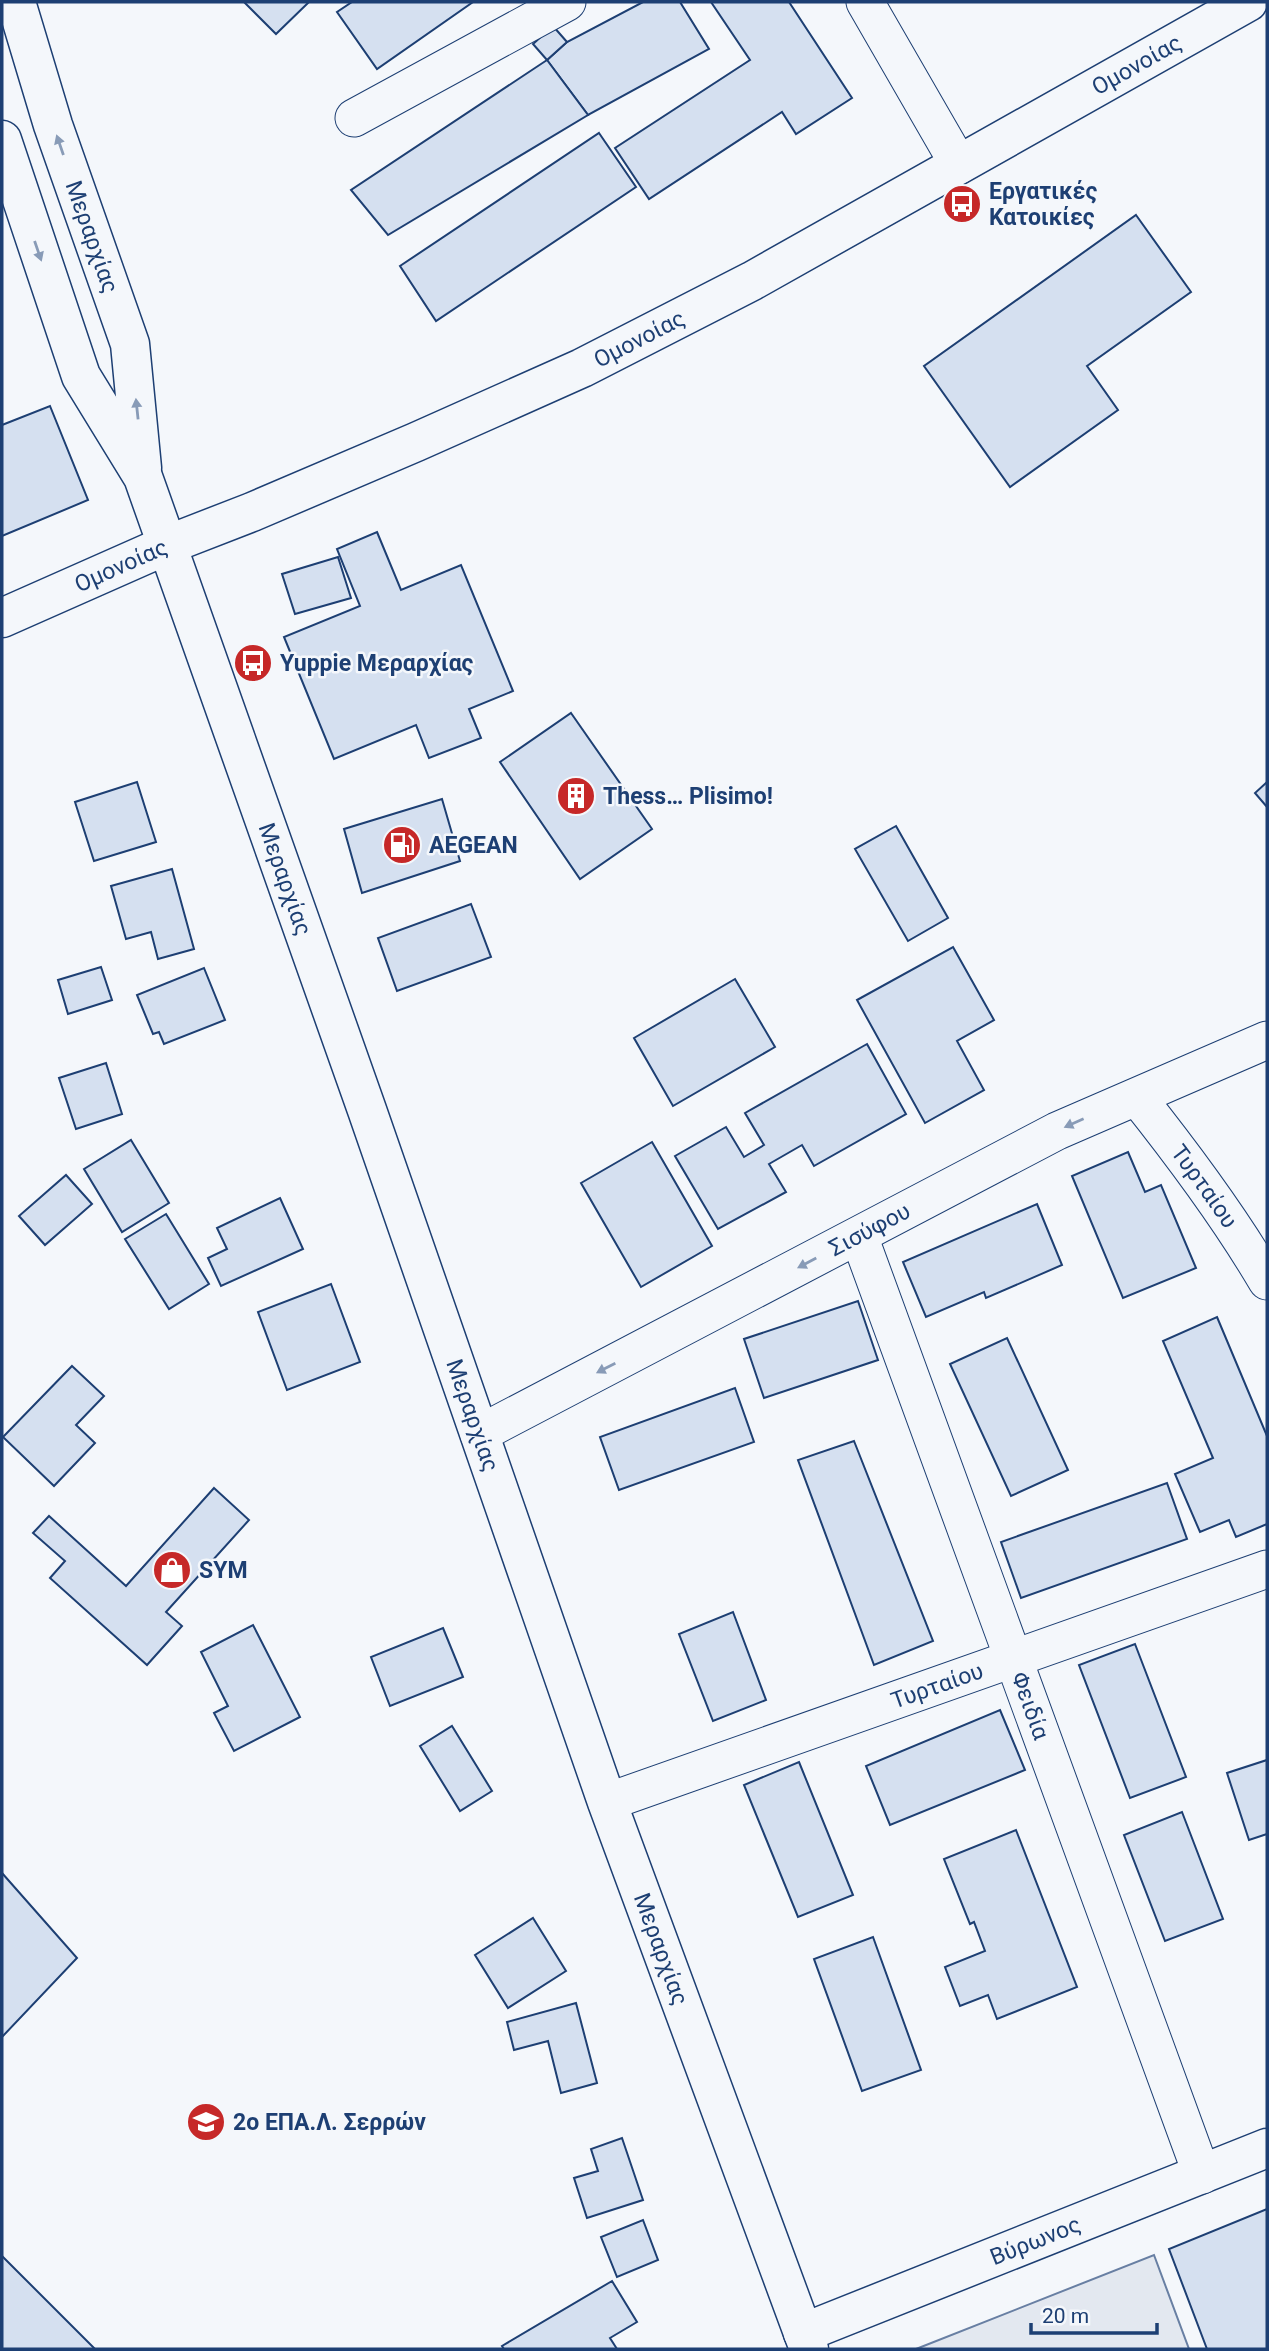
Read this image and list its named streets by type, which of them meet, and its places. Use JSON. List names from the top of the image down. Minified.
{"streets":{"main road":["Ομονοίας","Μεραρχίας","Βύρωνος"],"street":["Τυρταίου","Σισύφου","Φειδία"]},"crossings":[["Ομονοίας","Μεραρχίας"],["Μεραρχίας","Τυρταίου"],["Μεραρχίας","Σισύφου"],["Μεραρχίας","Βύρωνος"],["Τυρταίου","Σισύφου"],["Τυρταίου","Φειδία"],["Σισύφου","Φειδία"],["Φειδία","Βύρωνος"]],"one_way":["Σισύφου"],"places":{"bus stop":["Εργατικές Κατοικίες","Yuppie Μεραρχίας"],"building":["Thess… Plisimo!"],"fuel station":["AEGEAN"],"shop":["SYM"],"school or university":["2ο ΕΠΑ.Λ. Σερρών"]},"scale_bar":"20 m"}
